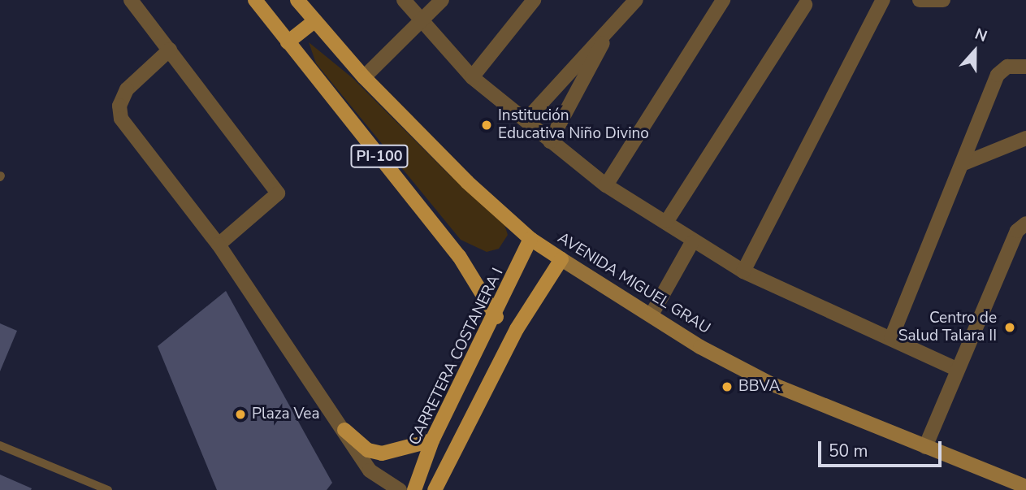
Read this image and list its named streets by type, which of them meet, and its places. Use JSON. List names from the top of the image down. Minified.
{"streets":{"main road":["PI-100","AVENIDA MIGUEL GRAU","CARRETERA COSTANERA I"]},"crossings":[["PI-100","CARRETERA COSTANERA I"],["AVENIDA MIGUEL GRAU","CARRETERA COSTANERA I"]],"places":["Institución Educativa Niño Divino","Centro de Salud Talara II","BBVA","Plaza Vea"],"scale_bar":"50 m","north":"top"}
